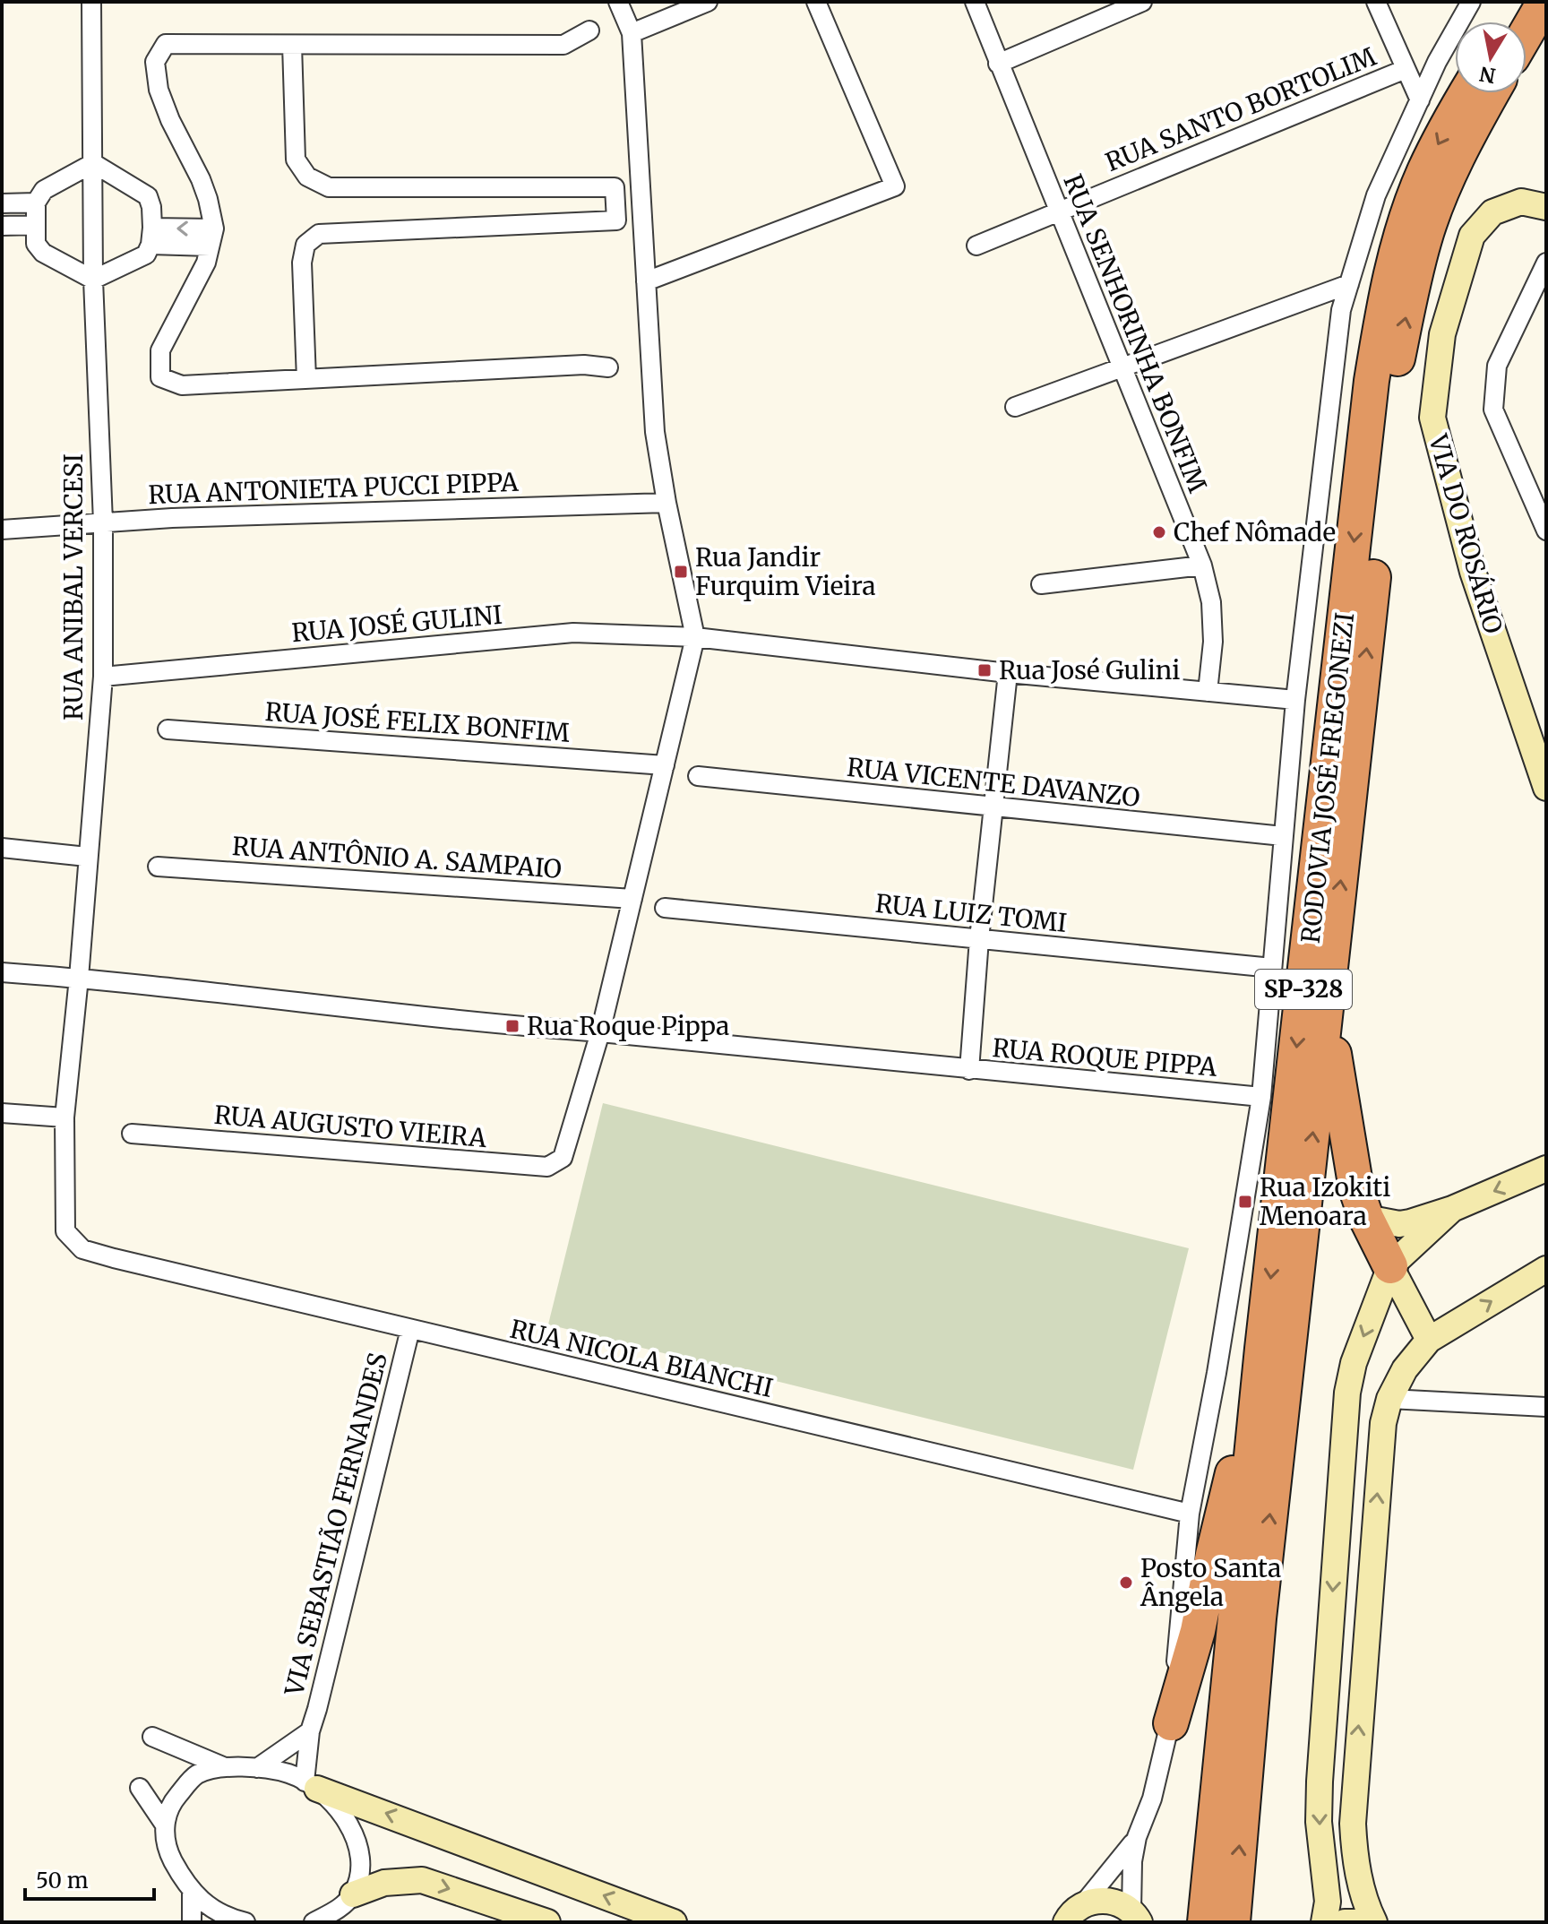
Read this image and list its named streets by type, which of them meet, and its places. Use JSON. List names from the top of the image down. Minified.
{"streets":{"highway":["RODOVIA JOSÉ FREGONEZI","SP-328"],"street":["RUA SANTO BORTOLIM","RUA SENHORINHA BONFIM","RUA ANTONIETA PUCCI PIPPA","VIA DO ROSÁRIO","RUA ANIBAL VERCESI","RUA JOSÉ GULINI","RUA JOSÉ FELIX BONFIM","RUA VICENTE DAVANZO","RUA ANTÔNIO A. SAMPAIO","RUA LUIZ TOMI","RUA ROQUE PIPPA","RUA AUGUSTO VIEIRA","RUA NICOLA BIANCHI","VIA SEBASTIÃO FERNANDES"]},"crossings":[["RUA SANTO BORTOLIM","RUA SENHORINHA BONFIM"],["RUA SENHORINHA BONFIM","RUA JOSÉ GULINI"],["RUA ANTONIETA PUCCI PIPPA","RUA ANIBAL VERCESI"],["RUA ANIBAL VERCESI","RUA JOSÉ GULINI"],["RUA ANIBAL VERCESI","RUA ROQUE PIPPA"],["RUA ANIBAL VERCESI","RUA NICOLA BIANCHI"],["RUA ROQUE PIPPA","RUA AUGUSTO VIEIRA"],["RUA NICOLA BIANCHI","VIA SEBASTIÃO FERNANDES"]],"places":{"other":["Chef Nômade","Posto Santa Ângela"],"transit":["Rua Jandir Furquim Vieira","Rua José Gulini","Rua Roque Pippa","Rua Izokiti Menoara"]},"scale_bar":"50 m","north":"bottom"}
